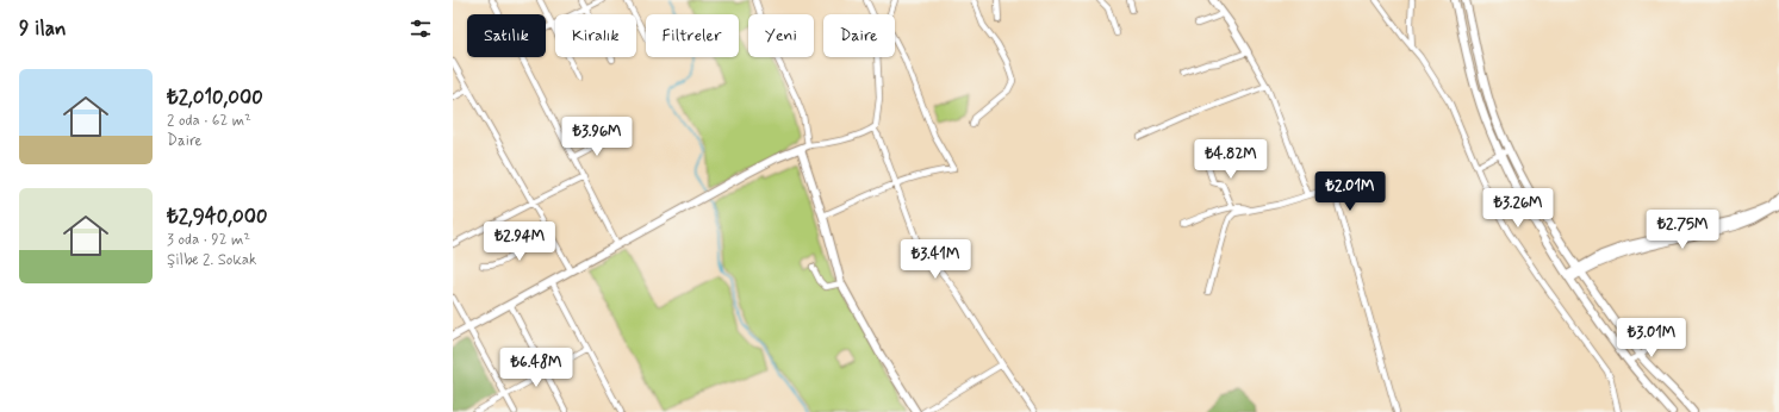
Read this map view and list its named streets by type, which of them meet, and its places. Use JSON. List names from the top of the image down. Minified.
{"page":{"heading":"9 ilan","chip":["Satılık","Kiralık","Filtreler","Yeni","Daire"],"list":[{"name":"₺2,010,000","note":"2 oda · 62 m² · Daire"},{"name":"₺2,940,000","note":"3 oda · 92 m² · Şilbe 2. Sokak"}],"price":["₺3.96M","₺4.82M","₺2.01M","₺3.26M","₺2.75M","₺2.94M","₺3.41M","₺3.01M","₺6.48M"]}}
